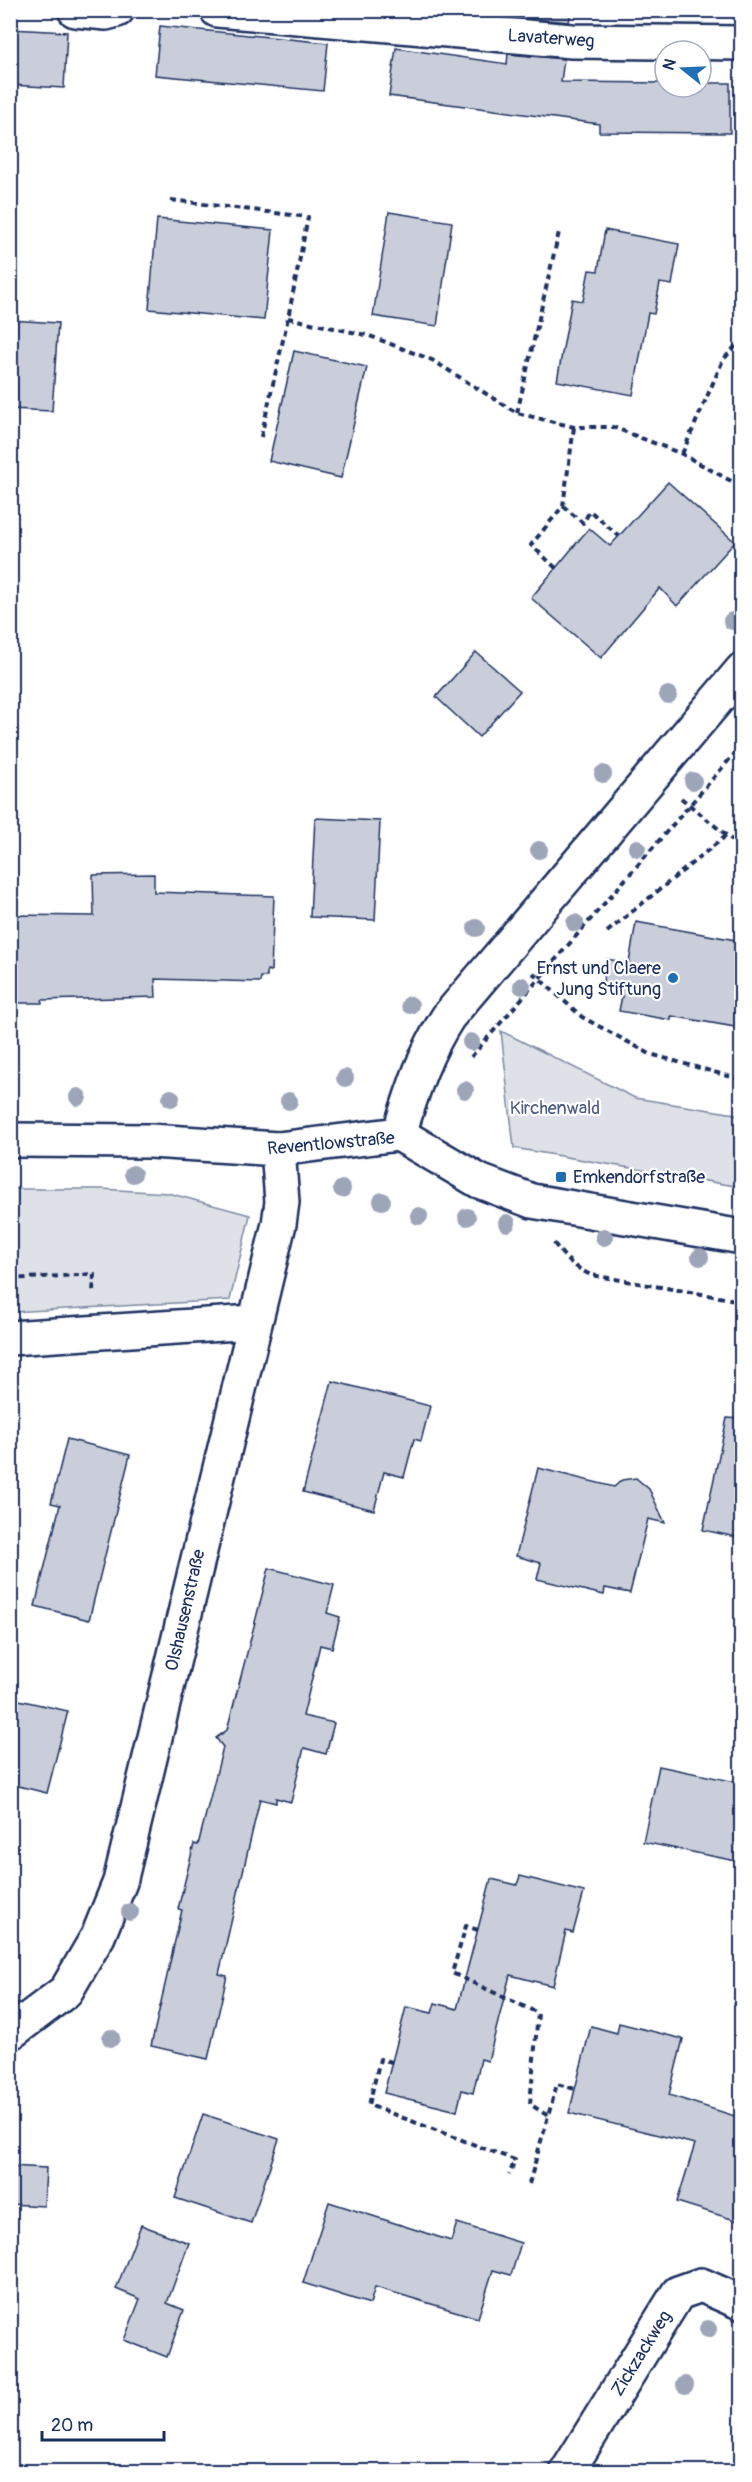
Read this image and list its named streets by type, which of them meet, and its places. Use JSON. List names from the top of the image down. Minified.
{"streets":{"street":["Lavaterweg","Reventlowstraße","Olshausenstraße","Zickzackweg"]},"crossings":[["Reventlowstraße","Olshausenstraße"]],"parks":["Kirchenwald"],"places":{"other":["Ernst und Claere Jung Stiftung"],"transit":["Emkendorfstraße"]},"scale_bar":"20 m","north":"left"}
